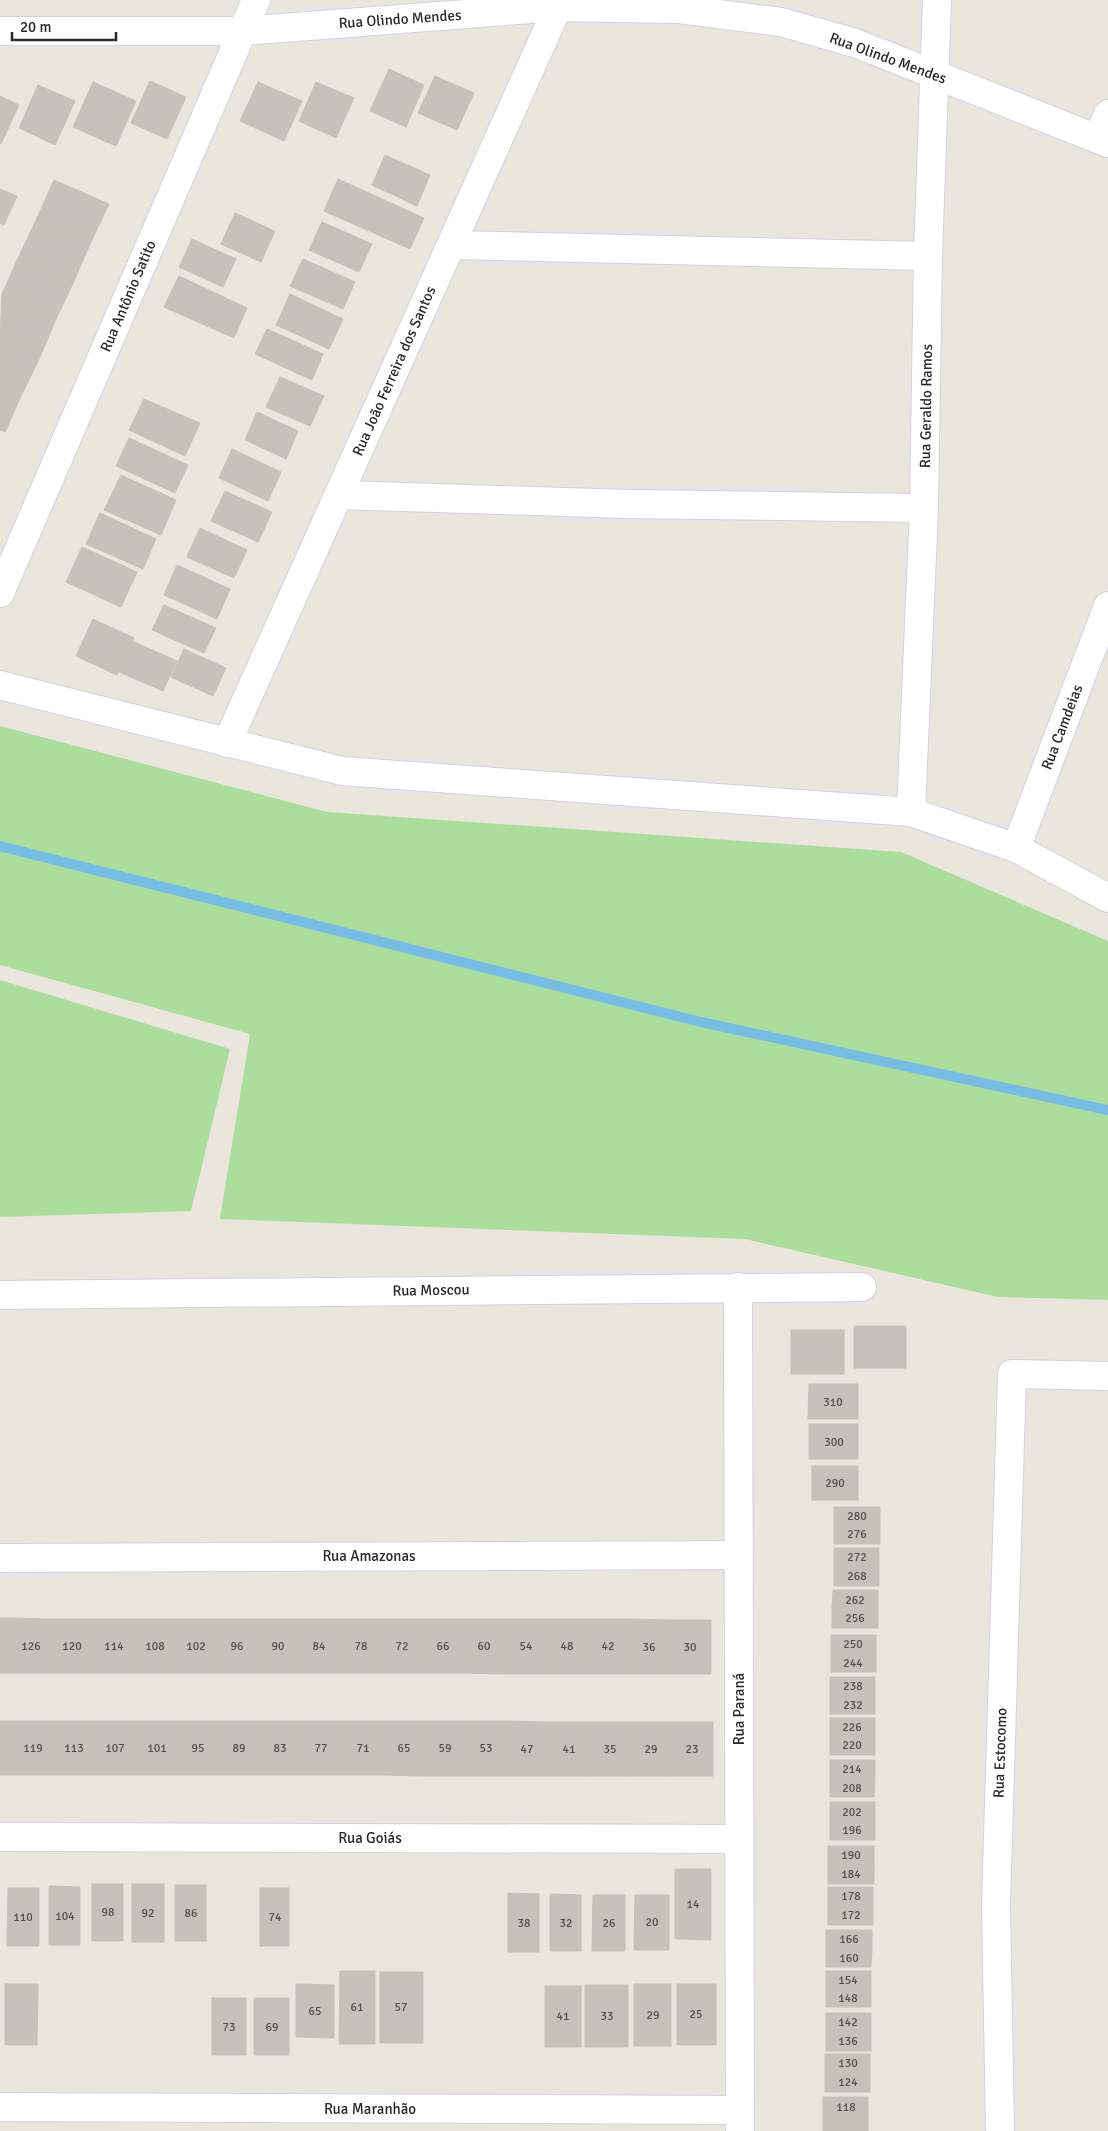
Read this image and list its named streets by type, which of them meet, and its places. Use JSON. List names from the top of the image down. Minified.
{"streets":{"street":["Rua Olindo Mendes","Rua Antônio Satito","Rua João Ferreira dos Santos","Rua Geraldo Ramos","Rua Camdeias","Rua Moscou","Rua Amazonas","Rua Paraná","Rua Estocomo","Rua Goiás","Rua Maranhão"]},"crossings":[["Rua Olindo Mendes","Rua Antônio Satito"],["Rua Olindo Mendes","Rua João Ferreira dos Santos"],["Rua Olindo Mendes","Rua Geraldo Ramos"],["Rua Moscou","Rua Paraná"],["Rua Amazonas","Rua Paraná"],["Rua Paraná","Rua Goiás"],["Rua Paraná","Rua Maranhão"]],"house_numbers":["310","300","290","280","276","272","268","262","256","250","126","120","114","108","102","96","90","84","78","72","66","60","54","48","42","36","30","244","238","232","226","220","119","113","107","101","95","89","83","77","71","65","59","53","47","41","35","29","23","214","208","202","196","190","184","178","14","98","92","86","172","104","110","74","20","38","32","26","166","160","154","148","61","57","65","25","29","41","33","142","73","69","136","130","124","118"],"scale_bar":"20 m"}
